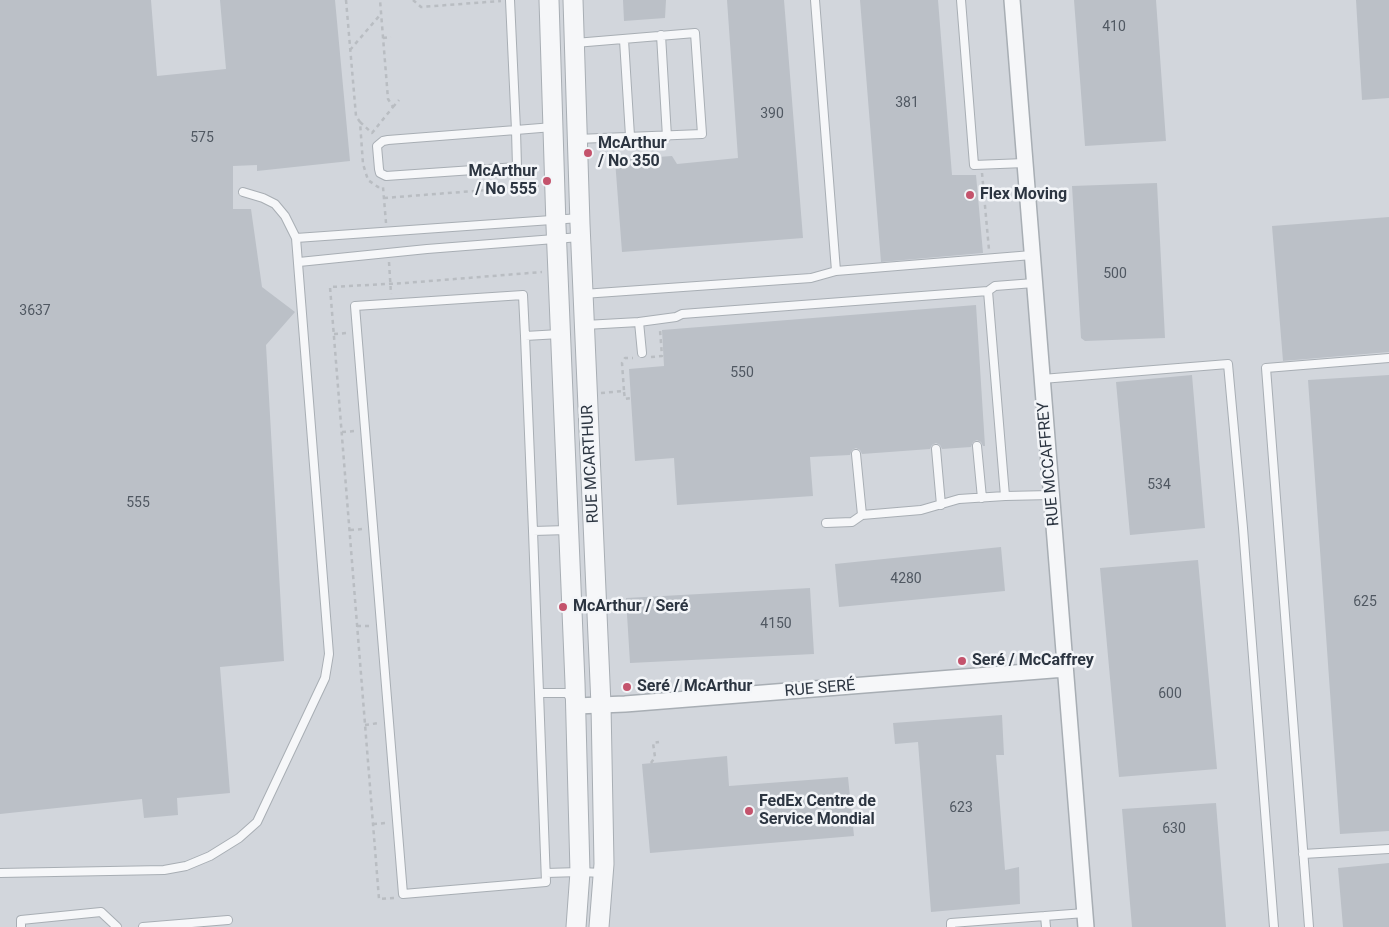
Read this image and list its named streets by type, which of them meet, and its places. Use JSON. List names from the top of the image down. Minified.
{"streets":{"street":["RUE MCARTHUR","RUE MCCAFFREY","RUE SERÉ"]},"crossings":[["RUE MCARTHUR","RUE SERÉ"],["RUE MCCAFFREY","RUE SERÉ"]],"places":["McArthur / No 350","McArthur / No 555","Flex Moving","McArthur / Seré","Seré / McCaffrey","Seré / McArthur","FedEx Centre de Service Mondial"],"house_numbers":["410","381","390","575","500","3637","550","534","555","4280","625","4150","600","623","630"]}
